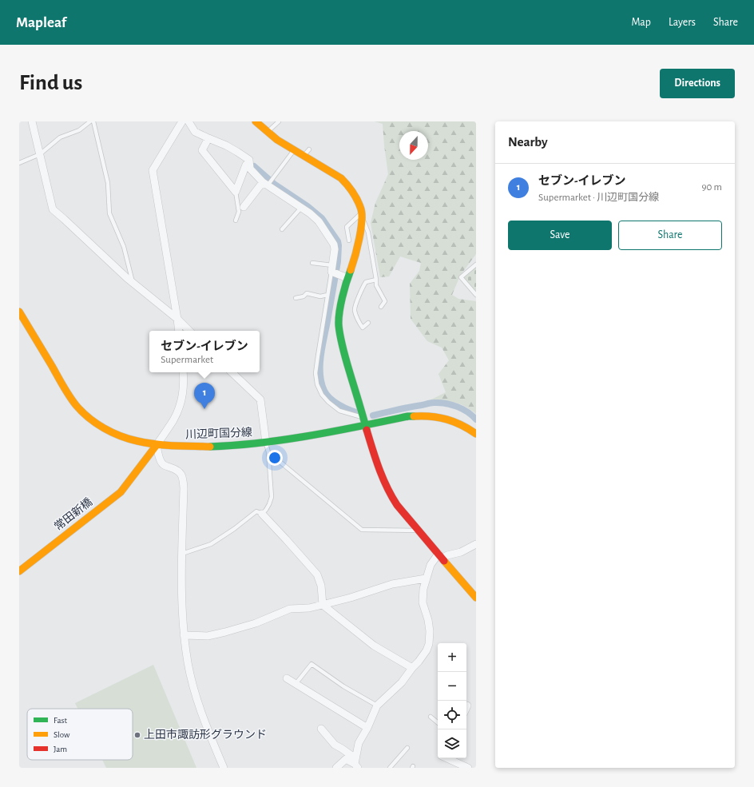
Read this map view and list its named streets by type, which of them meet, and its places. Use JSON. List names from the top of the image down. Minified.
{"streets":{"street":["川辺町国分線","常田新橋"]},"crossings":[["川辺町国分線","常田新橋"]],"places":["上田市諏訪形グラウンド"],"legend":["Fast","Slow","Jam"],"north":"bottom","page":{"header":"Mapleaf","nav":["Map","Layers","Share"],"buttons":["Directions",["Save","Share"]],"title":"Find us","heading":"Nearby","list":[{"mark":"1","name":"セブン-イレブン","note":"Supermarket · 川辺町国分線","value":"90 m"}],"popup":["セブン-イレブン","Supermarket"],"pins":"1","map_buttons":["+","−"]}}
